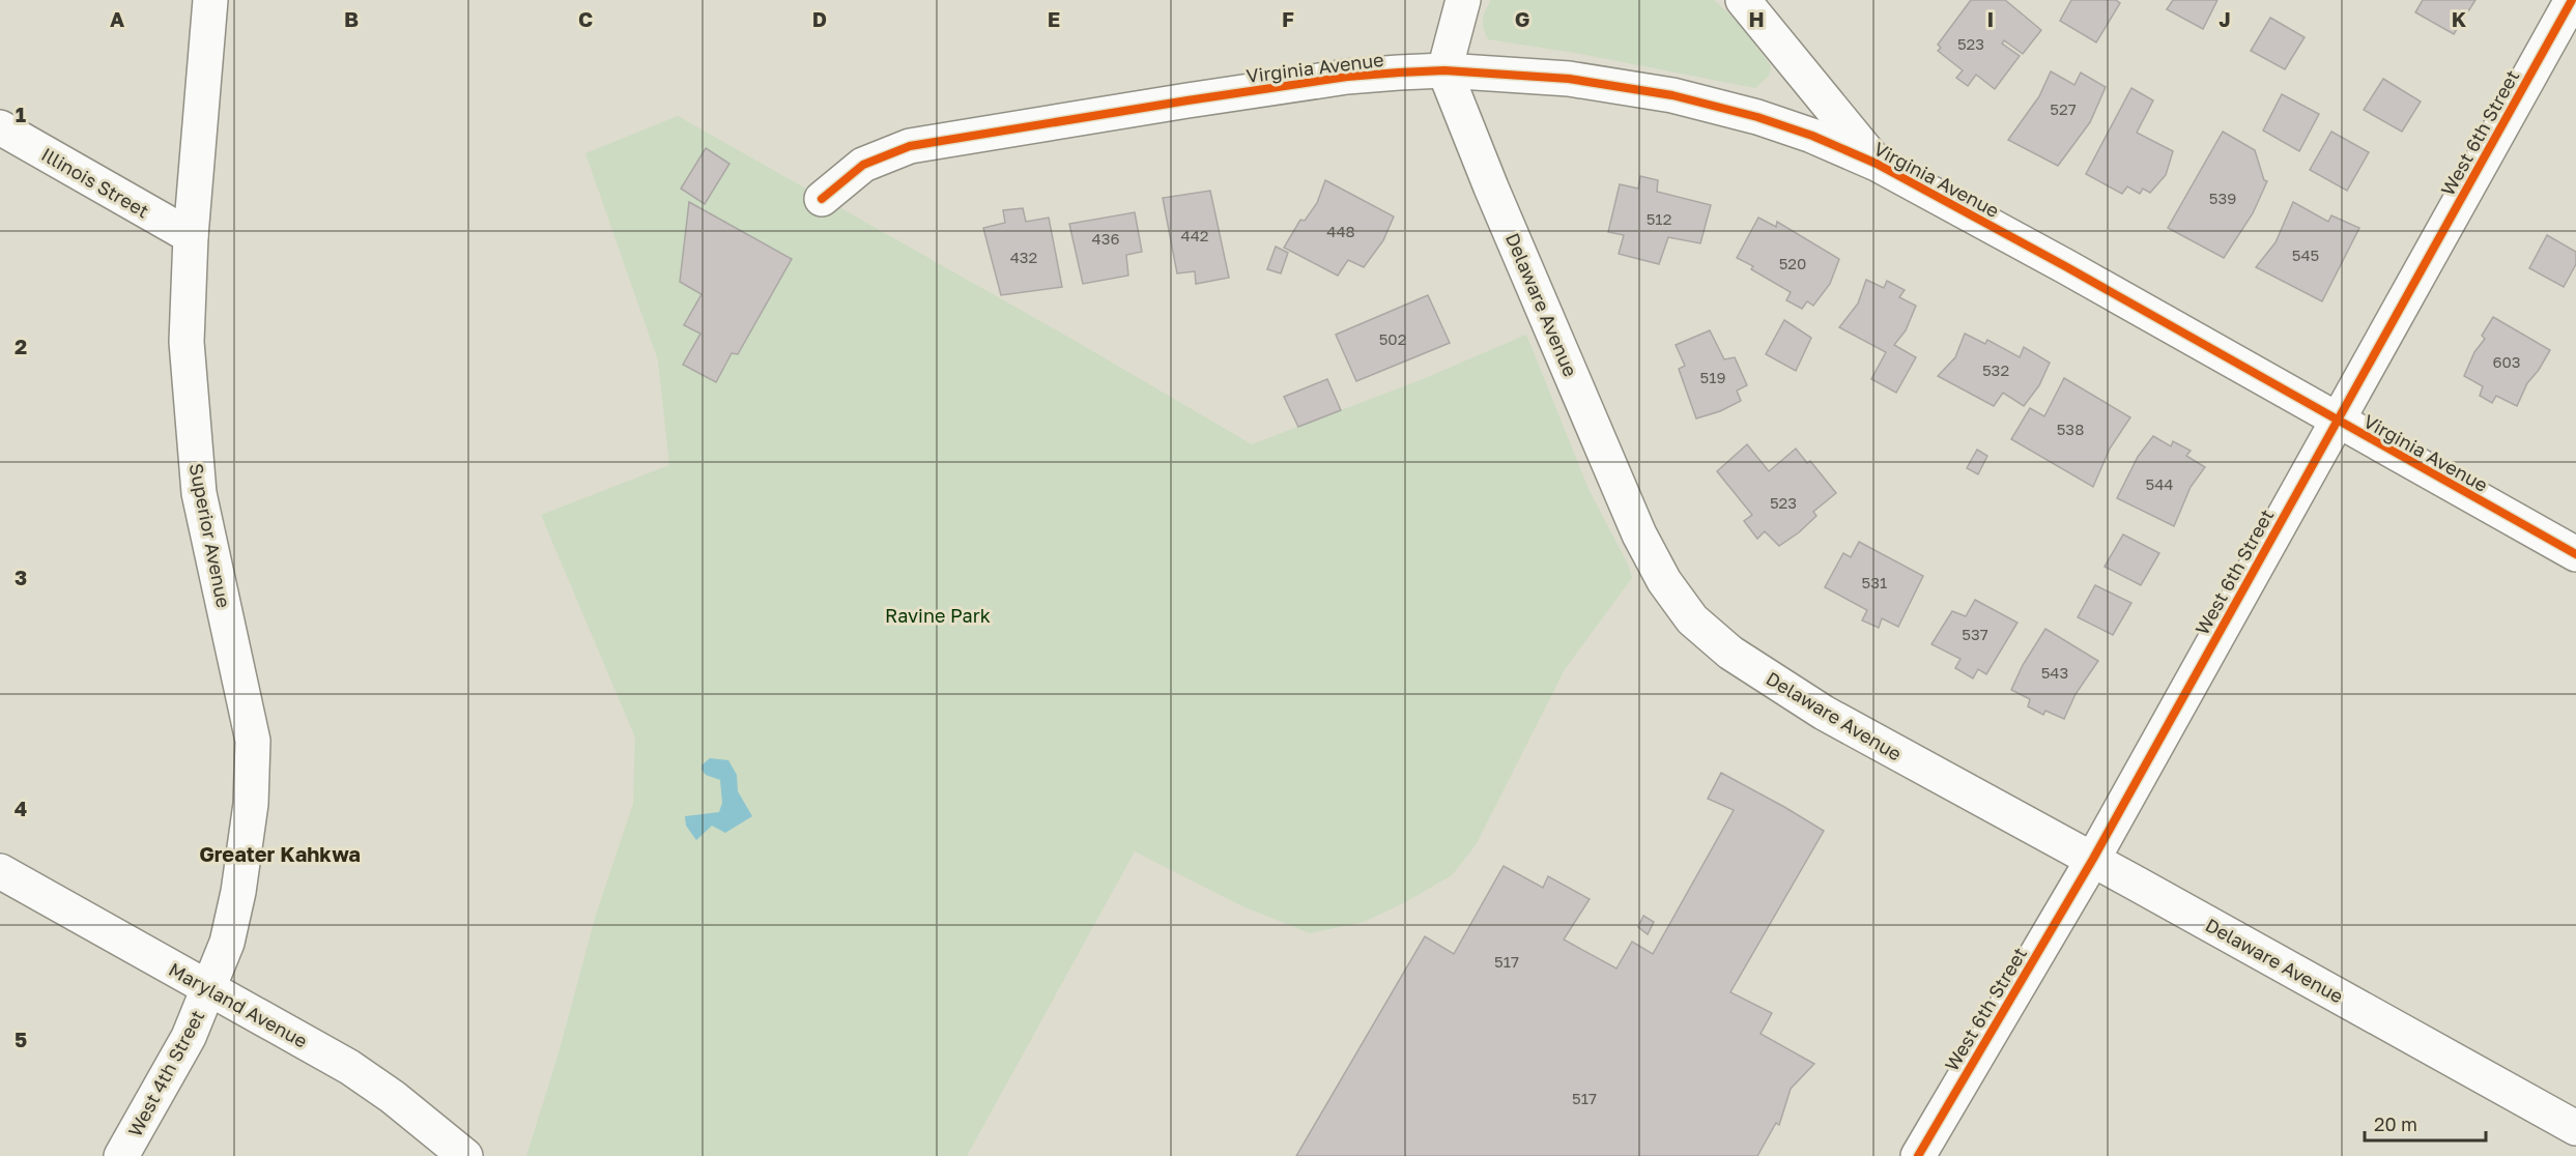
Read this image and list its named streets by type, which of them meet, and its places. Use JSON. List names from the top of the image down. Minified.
{"streets":{"street":["Virginia Avenue","West 6th Street","Illinois Street","Delaware Avenue","Superior Avenue","Maryland Avenue","West 4th Street"]},"crossings":[["Virginia Avenue","West 6th Street"],["Virginia Avenue","Delaware Avenue"],["West 6th Street","Delaware Avenue"],["Illinois Street","Superior Avenue"],["Superior Avenue","Maryland Avenue"],["Superior Avenue","West 4th Street"],["Maryland Avenue","West 4th Street"]],"districts":["Greater Kahkwa"],"parks":["Ravine Park"],"house_numbers":["523","527","539","512","448","442","436","545","432","520","502","603","532","519","538","544","523","531","537","543","517","517"],"scale_bar":"20 m","grid":{"columns":["A","B","C","D","E","F","G","H","I","J","K"],"rows":["1","2","3","4","5"]}}
